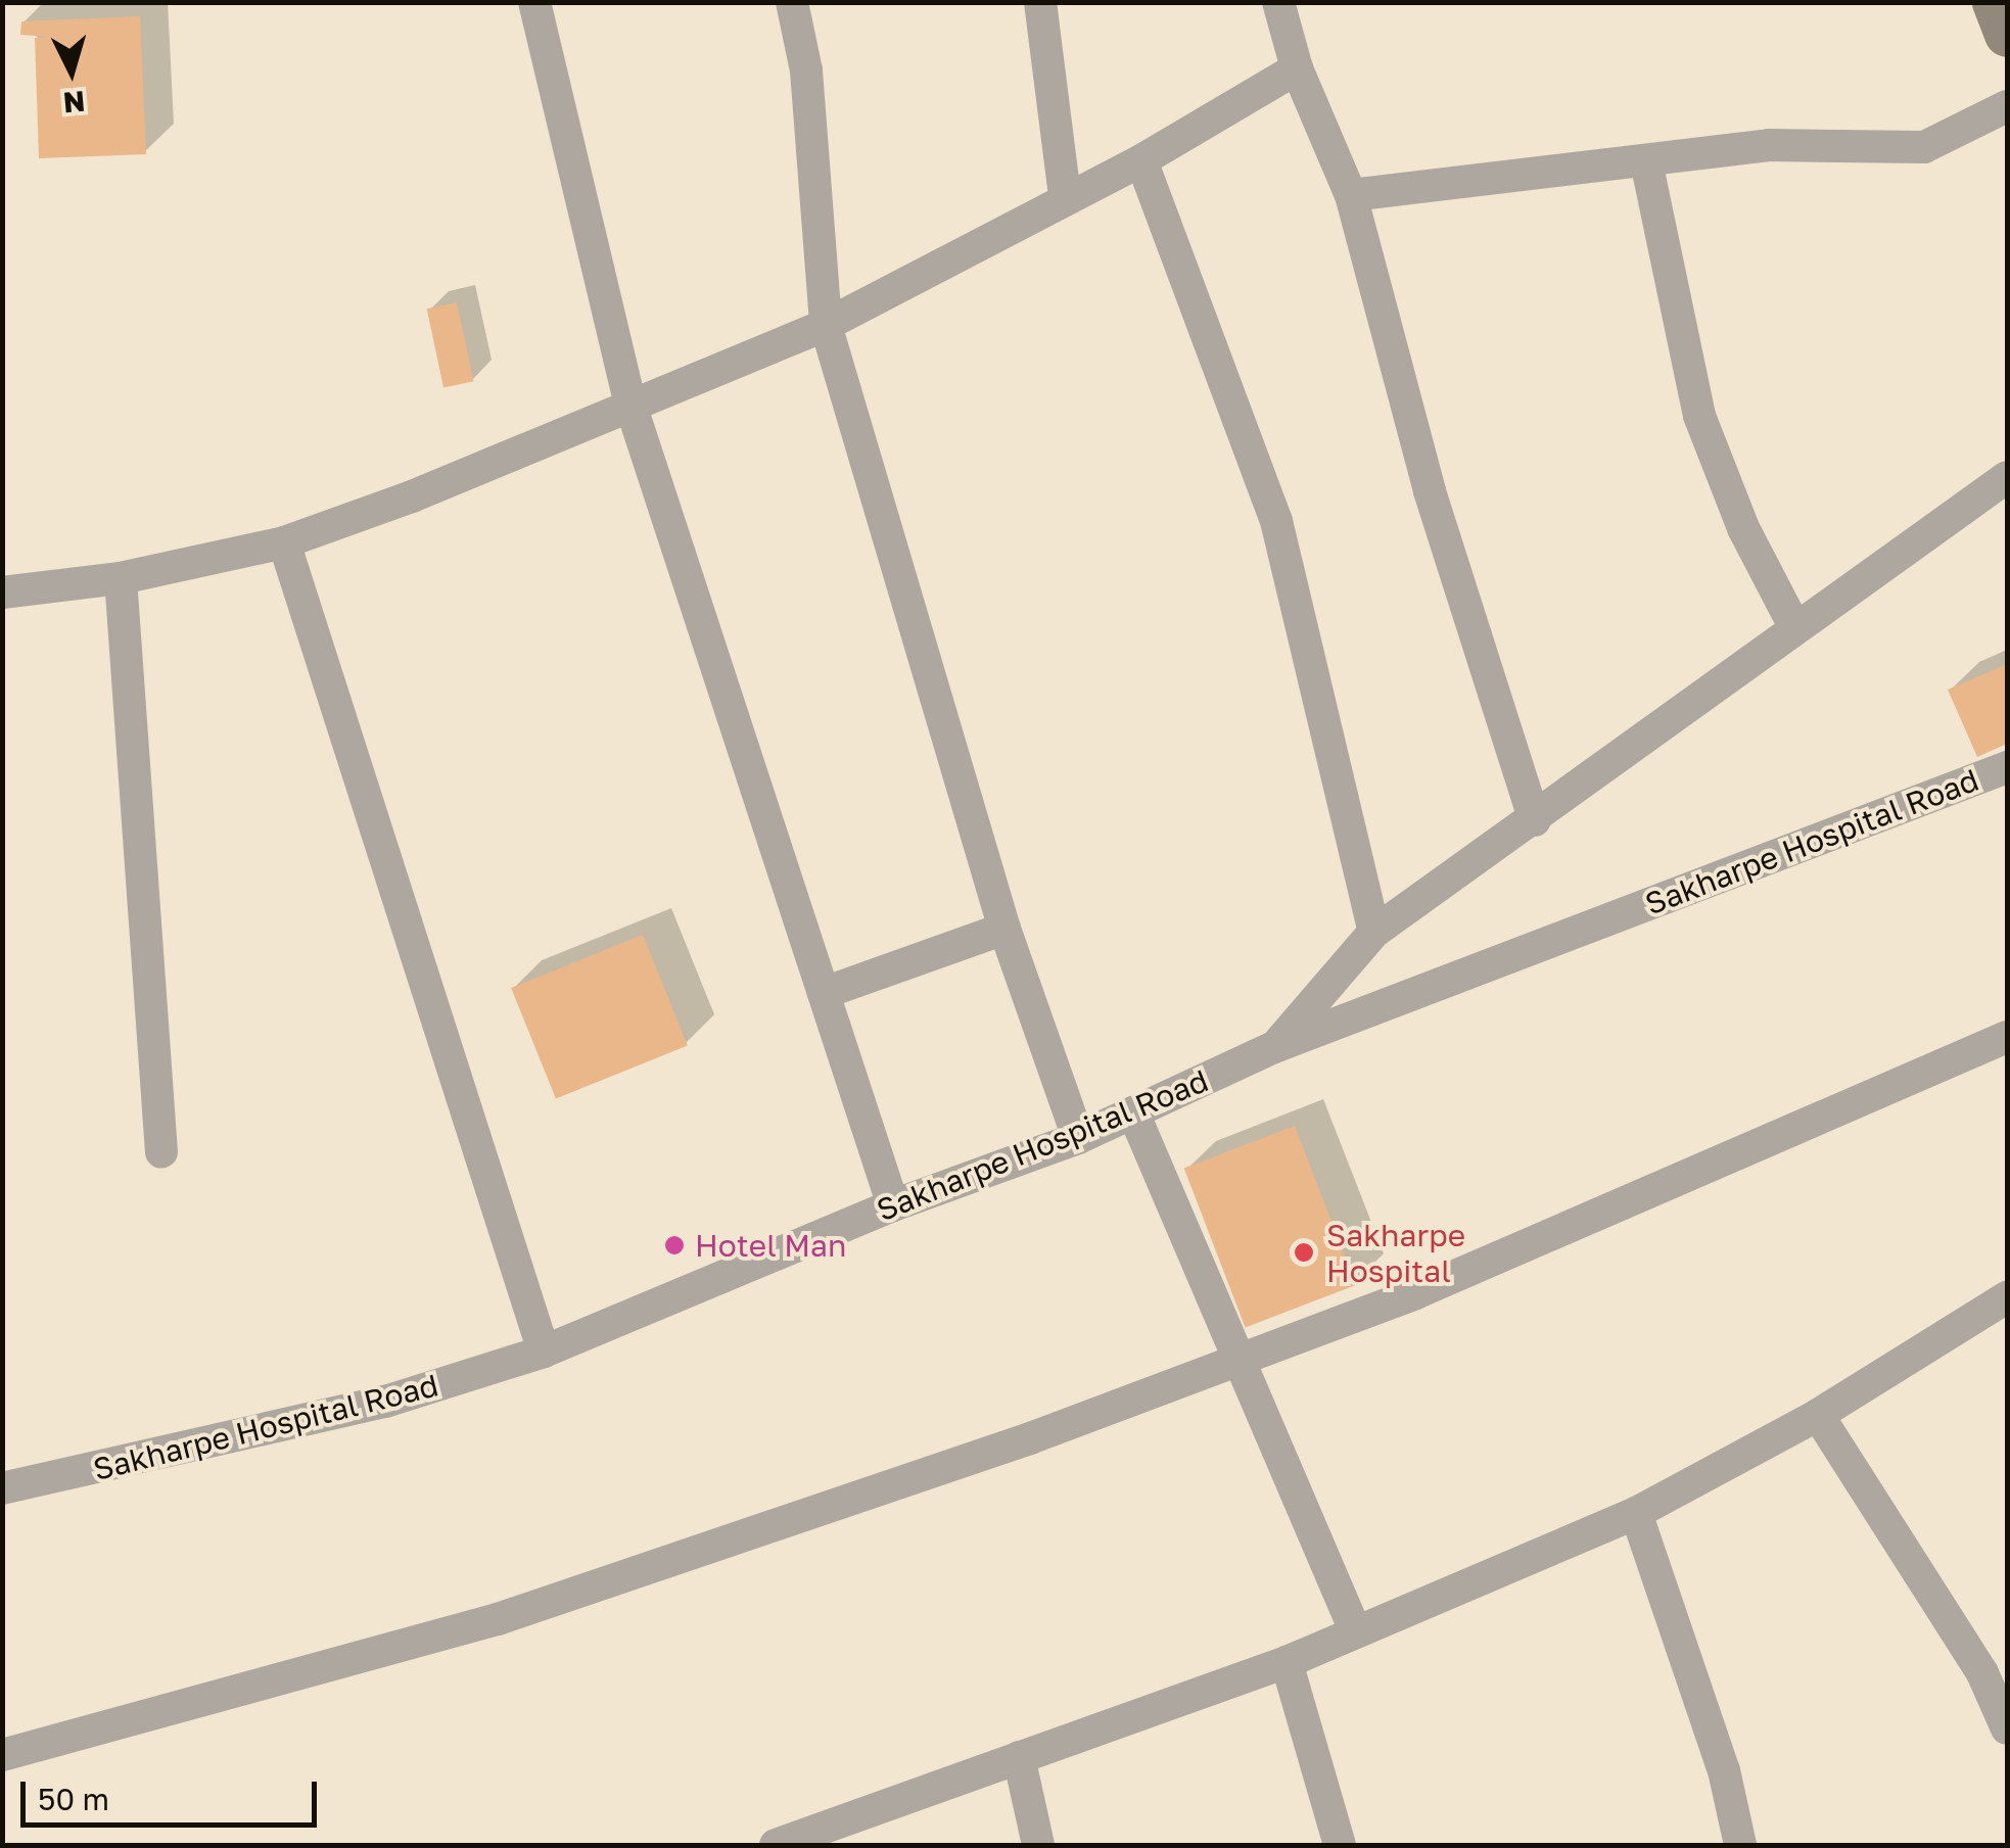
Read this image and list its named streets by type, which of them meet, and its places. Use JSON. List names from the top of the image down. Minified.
{"streets":{"street":["Sakharpe Hospital Road"]},"places":["Hotel Man","Sakharpe Hospital"],"scale_bar":"50 m","north":"bottom"}
